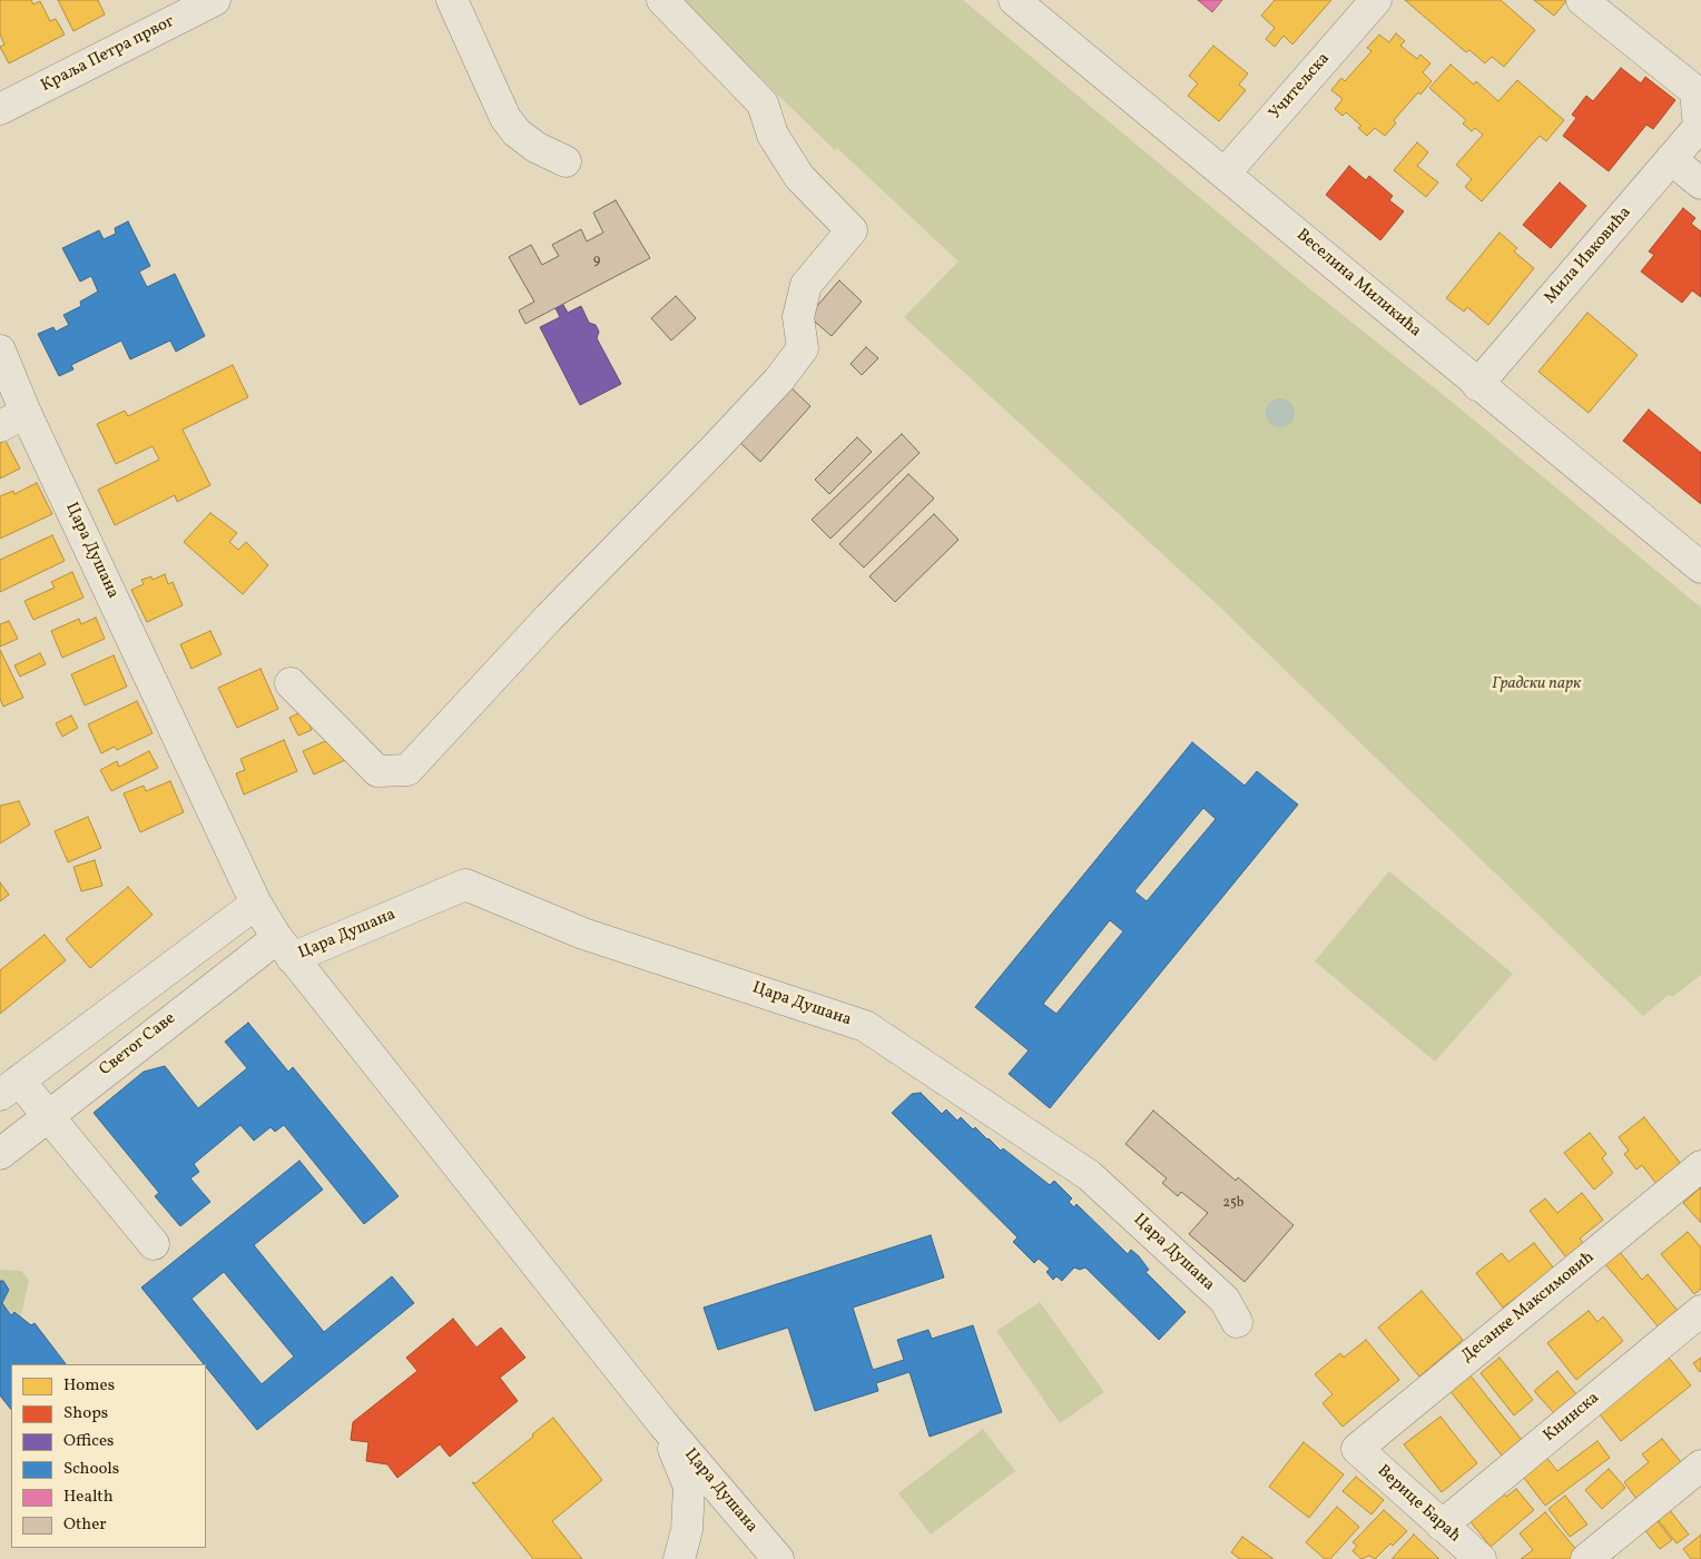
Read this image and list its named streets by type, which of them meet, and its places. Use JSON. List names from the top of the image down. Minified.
{"streets":{"street":["Краља Петра првог","Учитељска","Мила Ивковића","Веселина Миликића","Цара Душана","Светог Саве","Десанке Максимовић","Книнска","Верице Бараћ"]},"crossings":[["Учитељска","Веселина Миликића"],["Мила Ивковића","Веселина Миликића"],["Цара Душана","Светог Саве"],["Десанке Максимовић","Верице Бараћ"],["Книнска","Верице Бараћ"]],"parks":["Градски парк"],"house_numbers":["9","25b"],"legend":["Homes","Shops","Offices","Schools","Health","Other"]}
